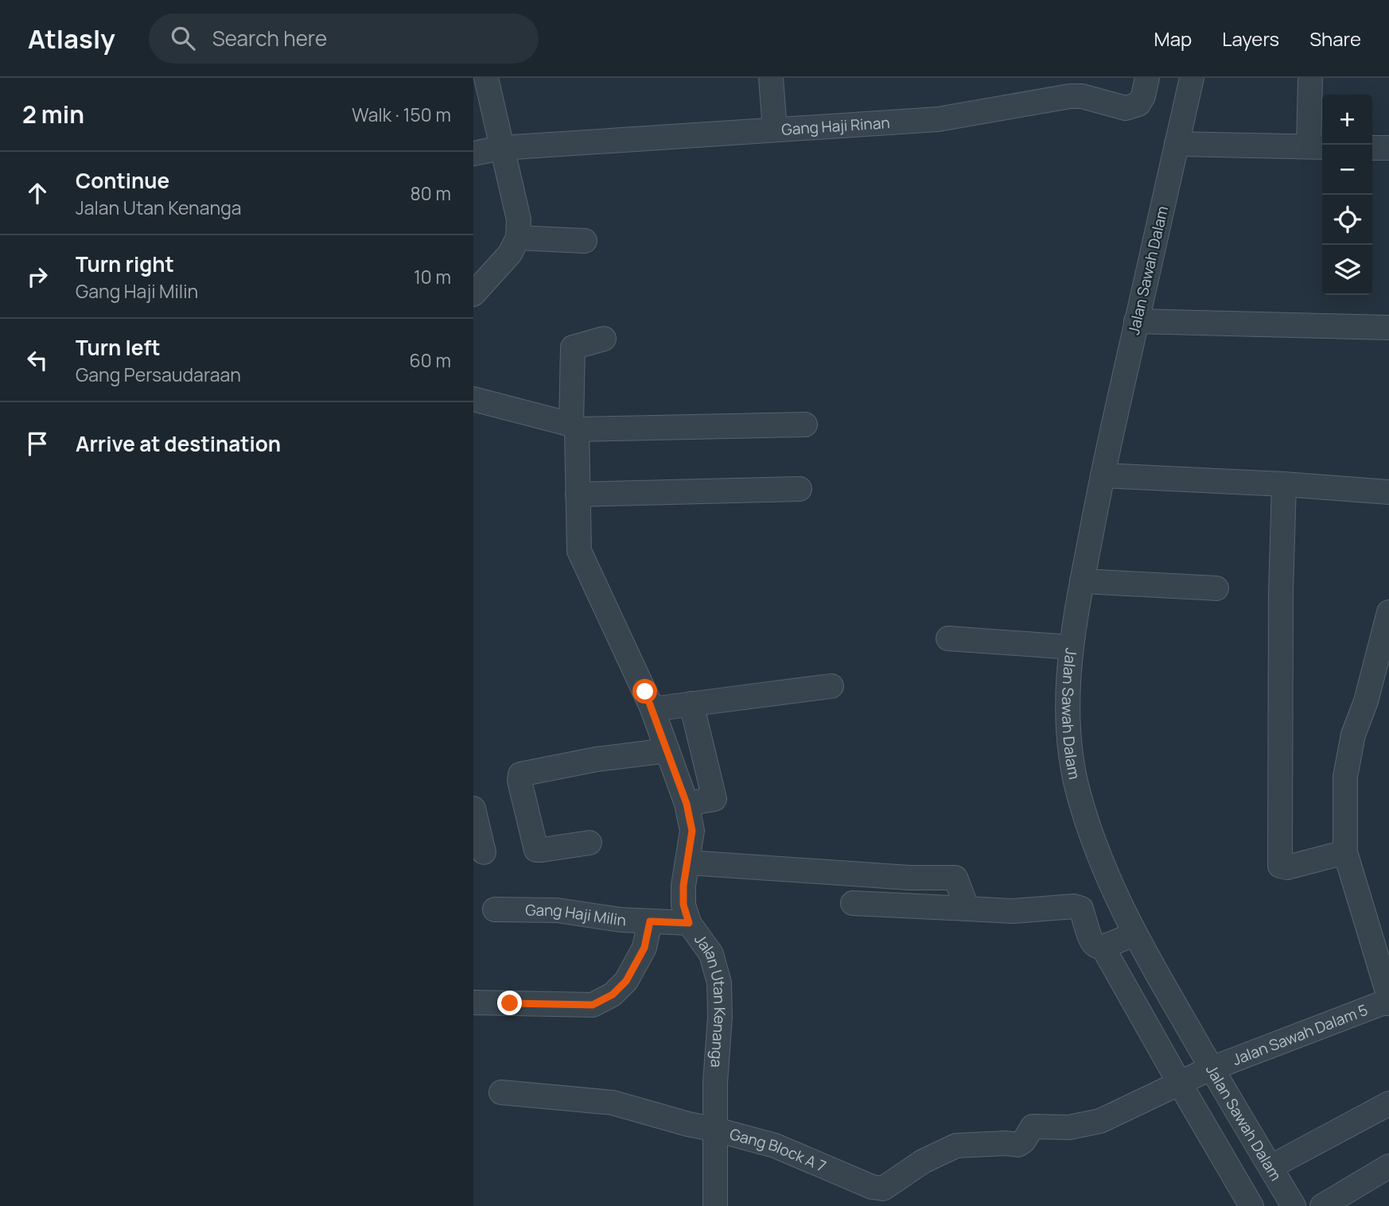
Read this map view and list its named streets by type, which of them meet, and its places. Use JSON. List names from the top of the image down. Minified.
{"streets":{"street":["Gang Haji Rinan","Jalan Sawah Dalam","Gang Haji Milin","Jalan Utan Kenanga","Jalan Sawah Dalam 5","Gang Block A 7"]},"crossings":[["Jalan Sawah Dalam","Jalan Sawah Dalam 5"],["Gang Haji Milin","Jalan Utan Kenanga"],["Jalan Utan Kenanga","Gang Block A 7"],["Jalan Sawah Dalam 5","Gang Block A 7"]],"page":{"header":"Atlasly","search":"Search here","nav":["Map","Layers","Share"],"heading":["2 min","Walk · 150 m"],"map_buttons":["+","−"],"list":[["Continue","Jalan Utan Kenanga","80 m"],["Turn right","Gang Haji Milin","10 m"],["Turn left","Gang Persaudaraan","60 m"],"Arrive at destination"]}}
